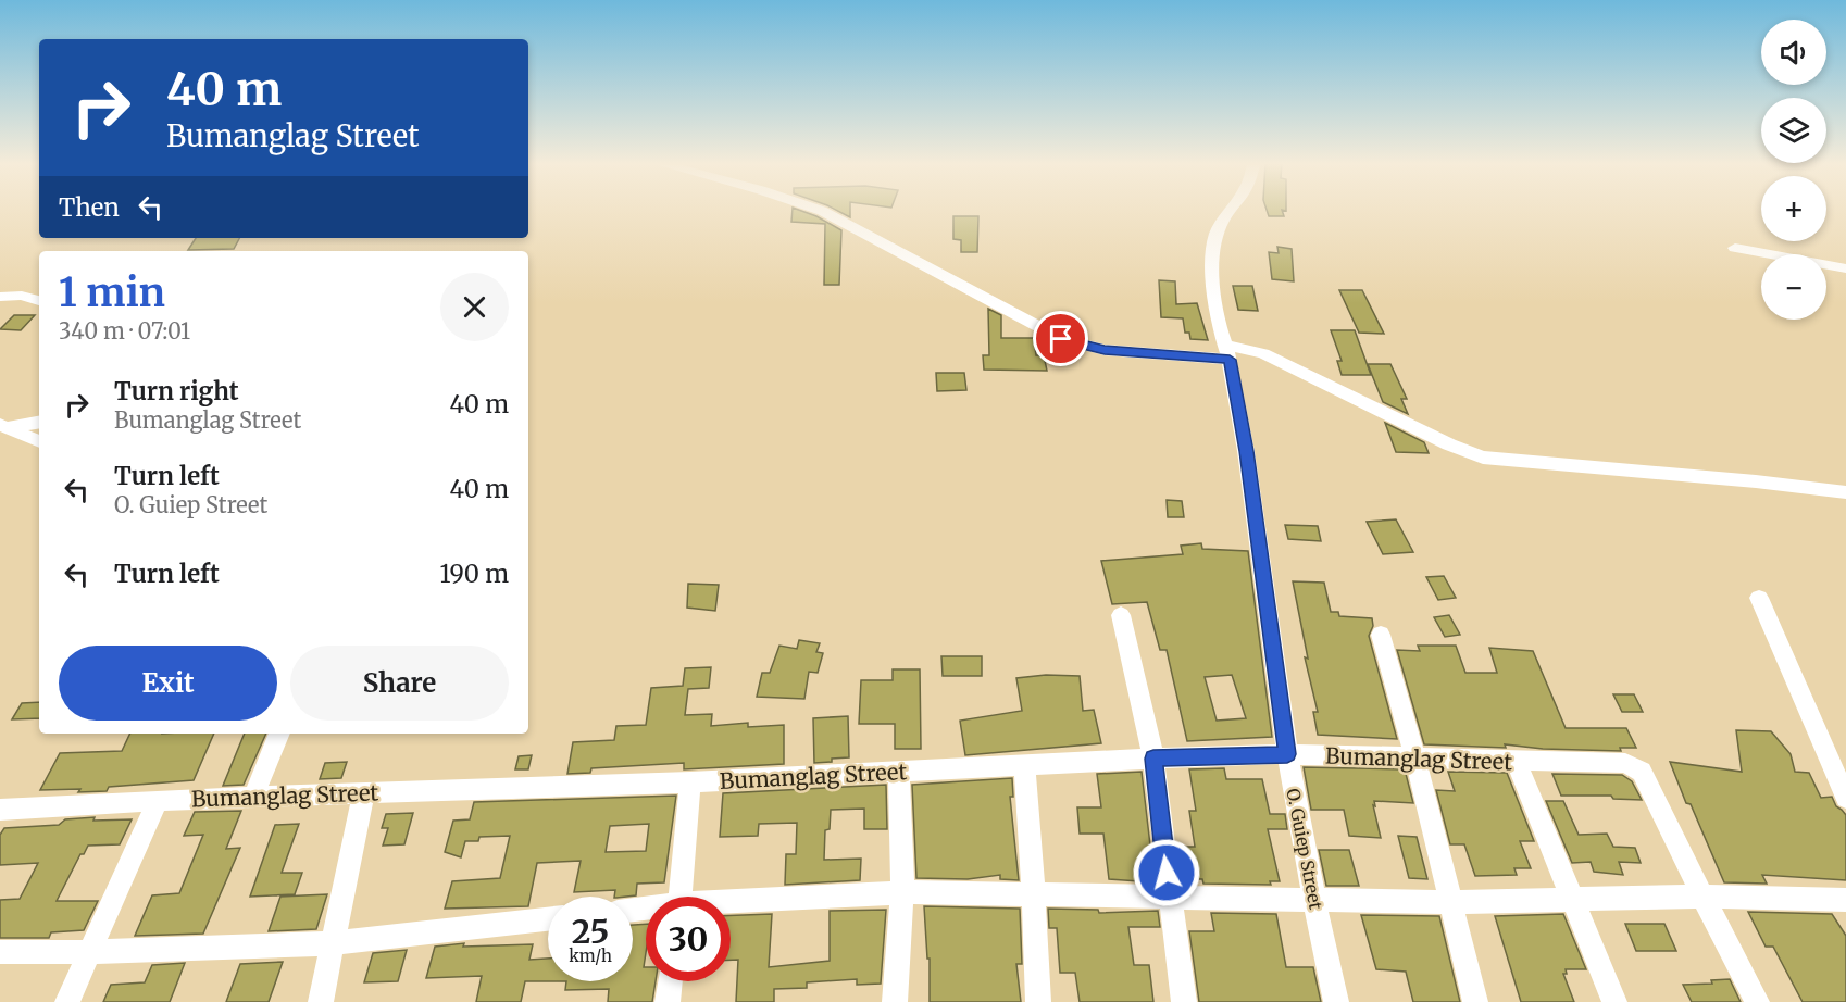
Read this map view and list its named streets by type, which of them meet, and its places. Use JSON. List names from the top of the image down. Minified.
{"streets":{"street":["Bumanglag Street","O. Guiep Street"]},"crossings":[["Bumanglag Street","O. Guiep Street"]],"page":{"map_buttons":["+","−"],"turn":["40 m","Bumanglag Street"],"then":"Then","heading":["1 min","340 m · 07:01"],"list":[{"name":"Turn right","note":"Bumanglag Street","value":"40 m"},{"name":"Turn left","note":"O. Guiep Street","value":"40 m"},{"name":"Turn left","value":"190 m"}],"buttons":["Exit","Share"],"speed":"25 km/h","limit":"30"}}
